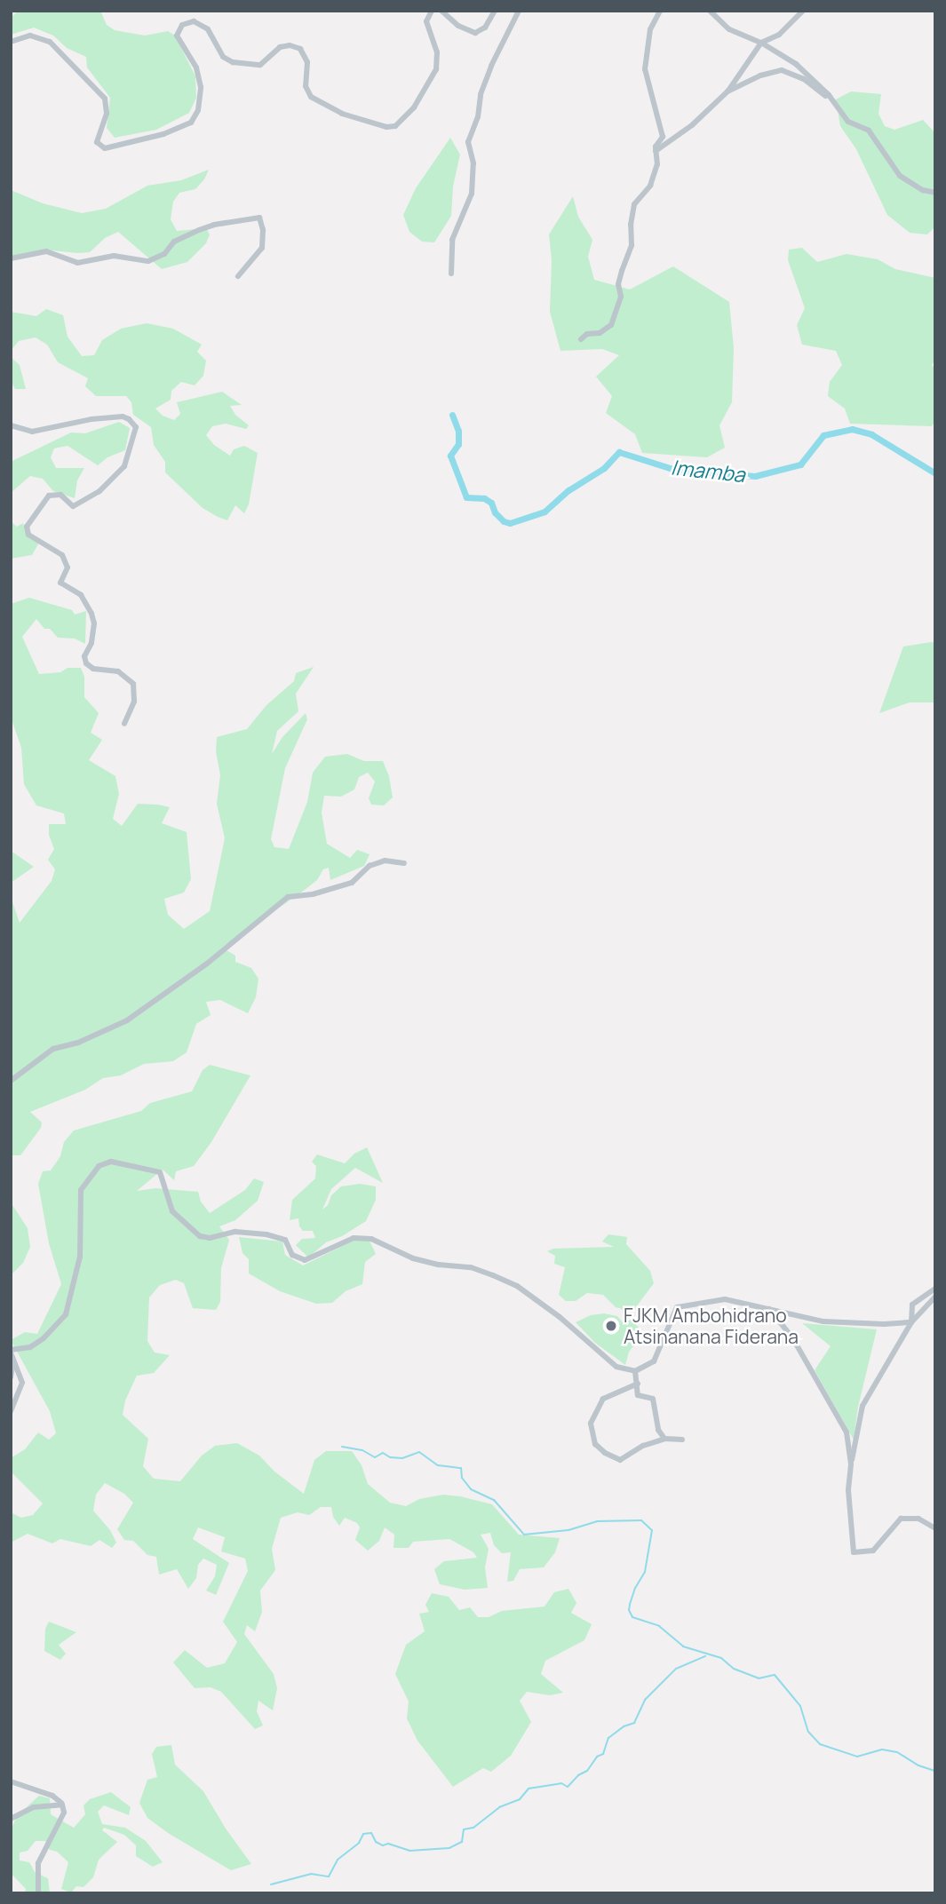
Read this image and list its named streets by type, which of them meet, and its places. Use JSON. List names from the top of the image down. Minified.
{"water":["Imamba"],"places":["FJKM Ambohidrano Atsinanana Fiderana"]}
